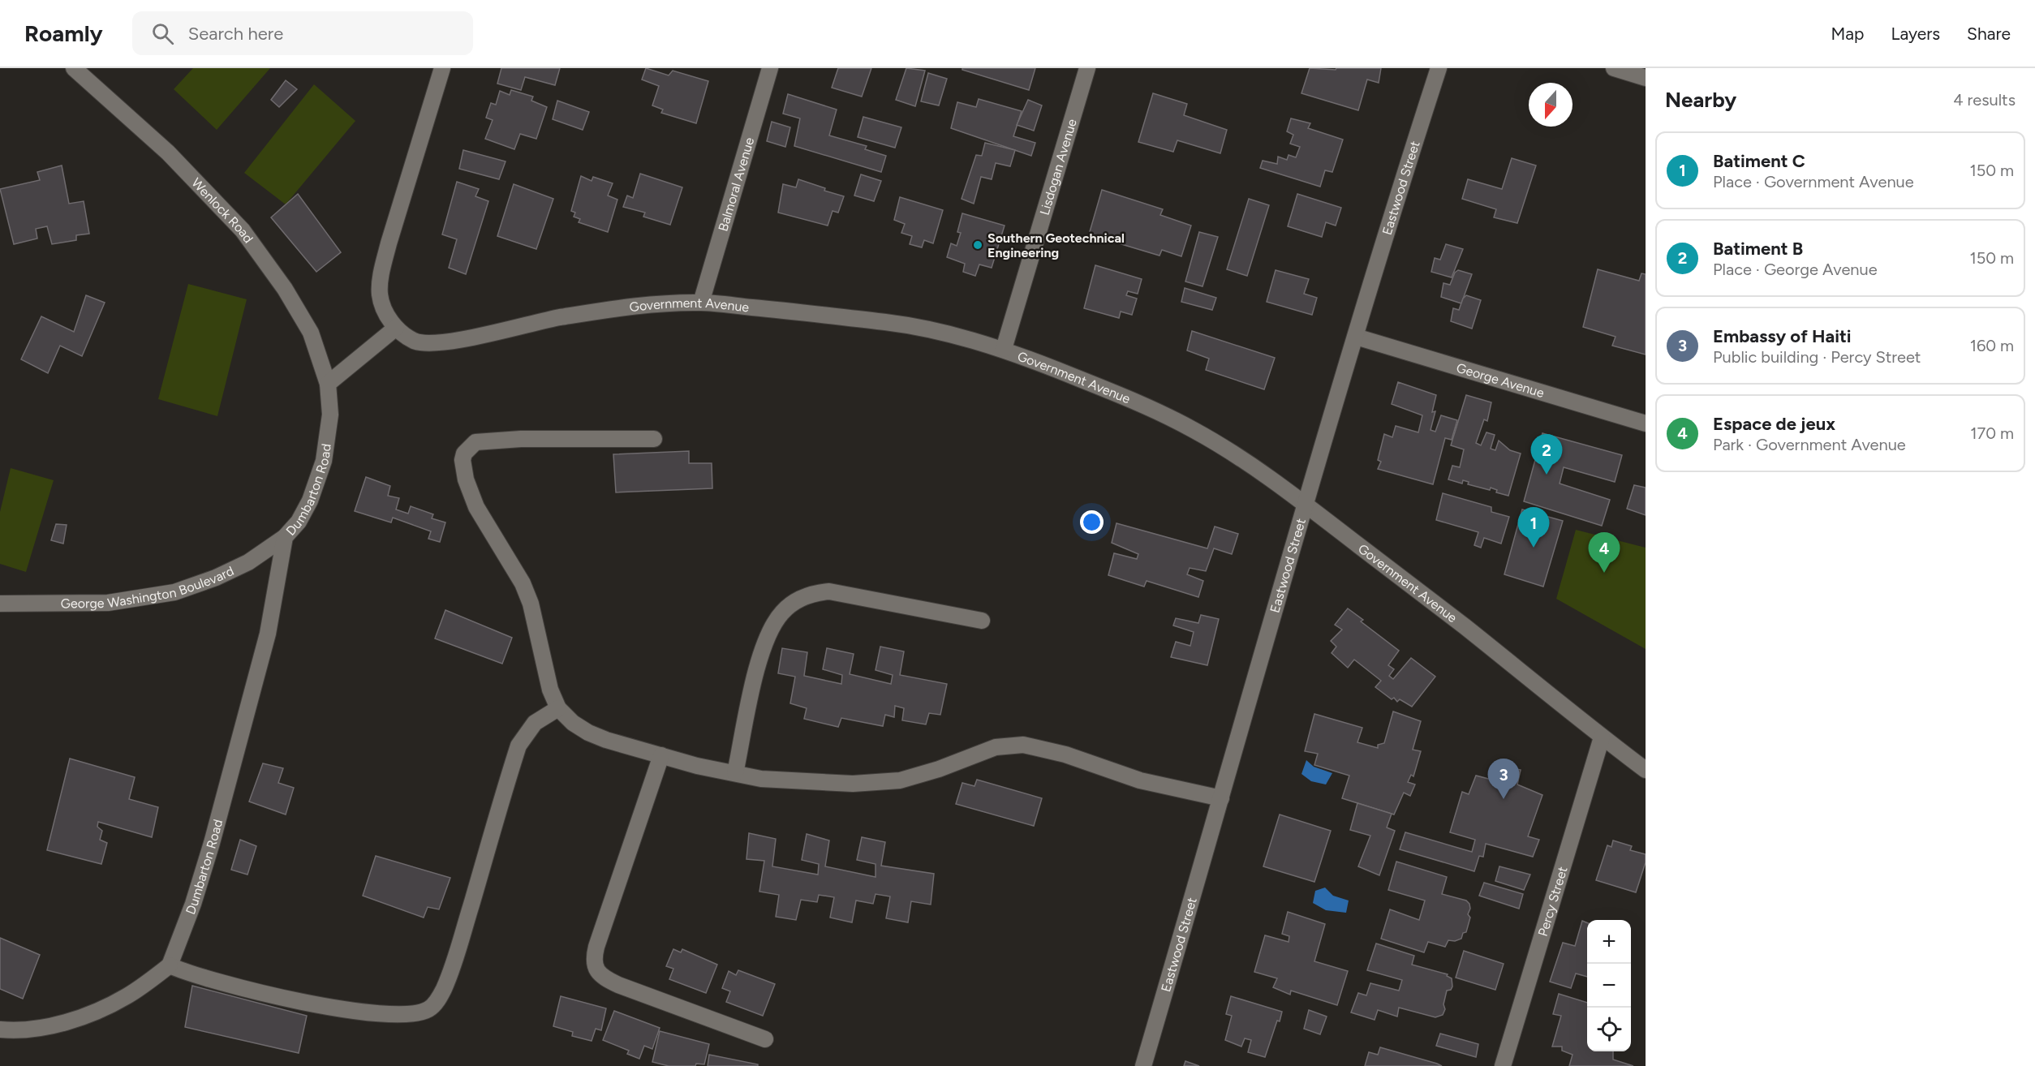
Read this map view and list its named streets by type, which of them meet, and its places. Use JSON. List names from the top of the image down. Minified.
{"streets":{"street":["Lisdogan Avenue","Balmoral Avenue","Eastwood Street","Wenlock Road","Government Avenue","George Avenue","Dumbarton Road","George Washington Boulevard","Percy Street"]},"crossings":[["Lisdogan Avenue","Government Avenue"],["Balmoral Avenue","Government Avenue"],["Eastwood Street","Government Avenue"],["Eastwood Street","George Avenue"],["Wenlock Road","Dumbarton Road"],["Government Avenue","Percy Street"],["Dumbarton Road","George Washington Boulevard"]],"places":["Southern Geotechnical Engineering"],"north":"bottom","page":{"header":"Roamly","search":"Search here","nav":["Map","Layers","Share"],"heading":["Nearby","4 results"],"list":[{"mark":"1","name":"Batiment C","note":"Place · Government Avenue","value":"150 m"},{"mark":"2","name":"Batiment B","note":"Place · George Avenue","value":"150 m"},{"mark":"3","name":"Embassy of Haiti","note":"Public building · Percy Street","value":"160 m"},{"mark":"4","name":"Espace de jeux","note":"Park · Government Avenue","value":"170 m"}],"pins":["2","1","4","3"],"map_buttons":["+","−"]}}
